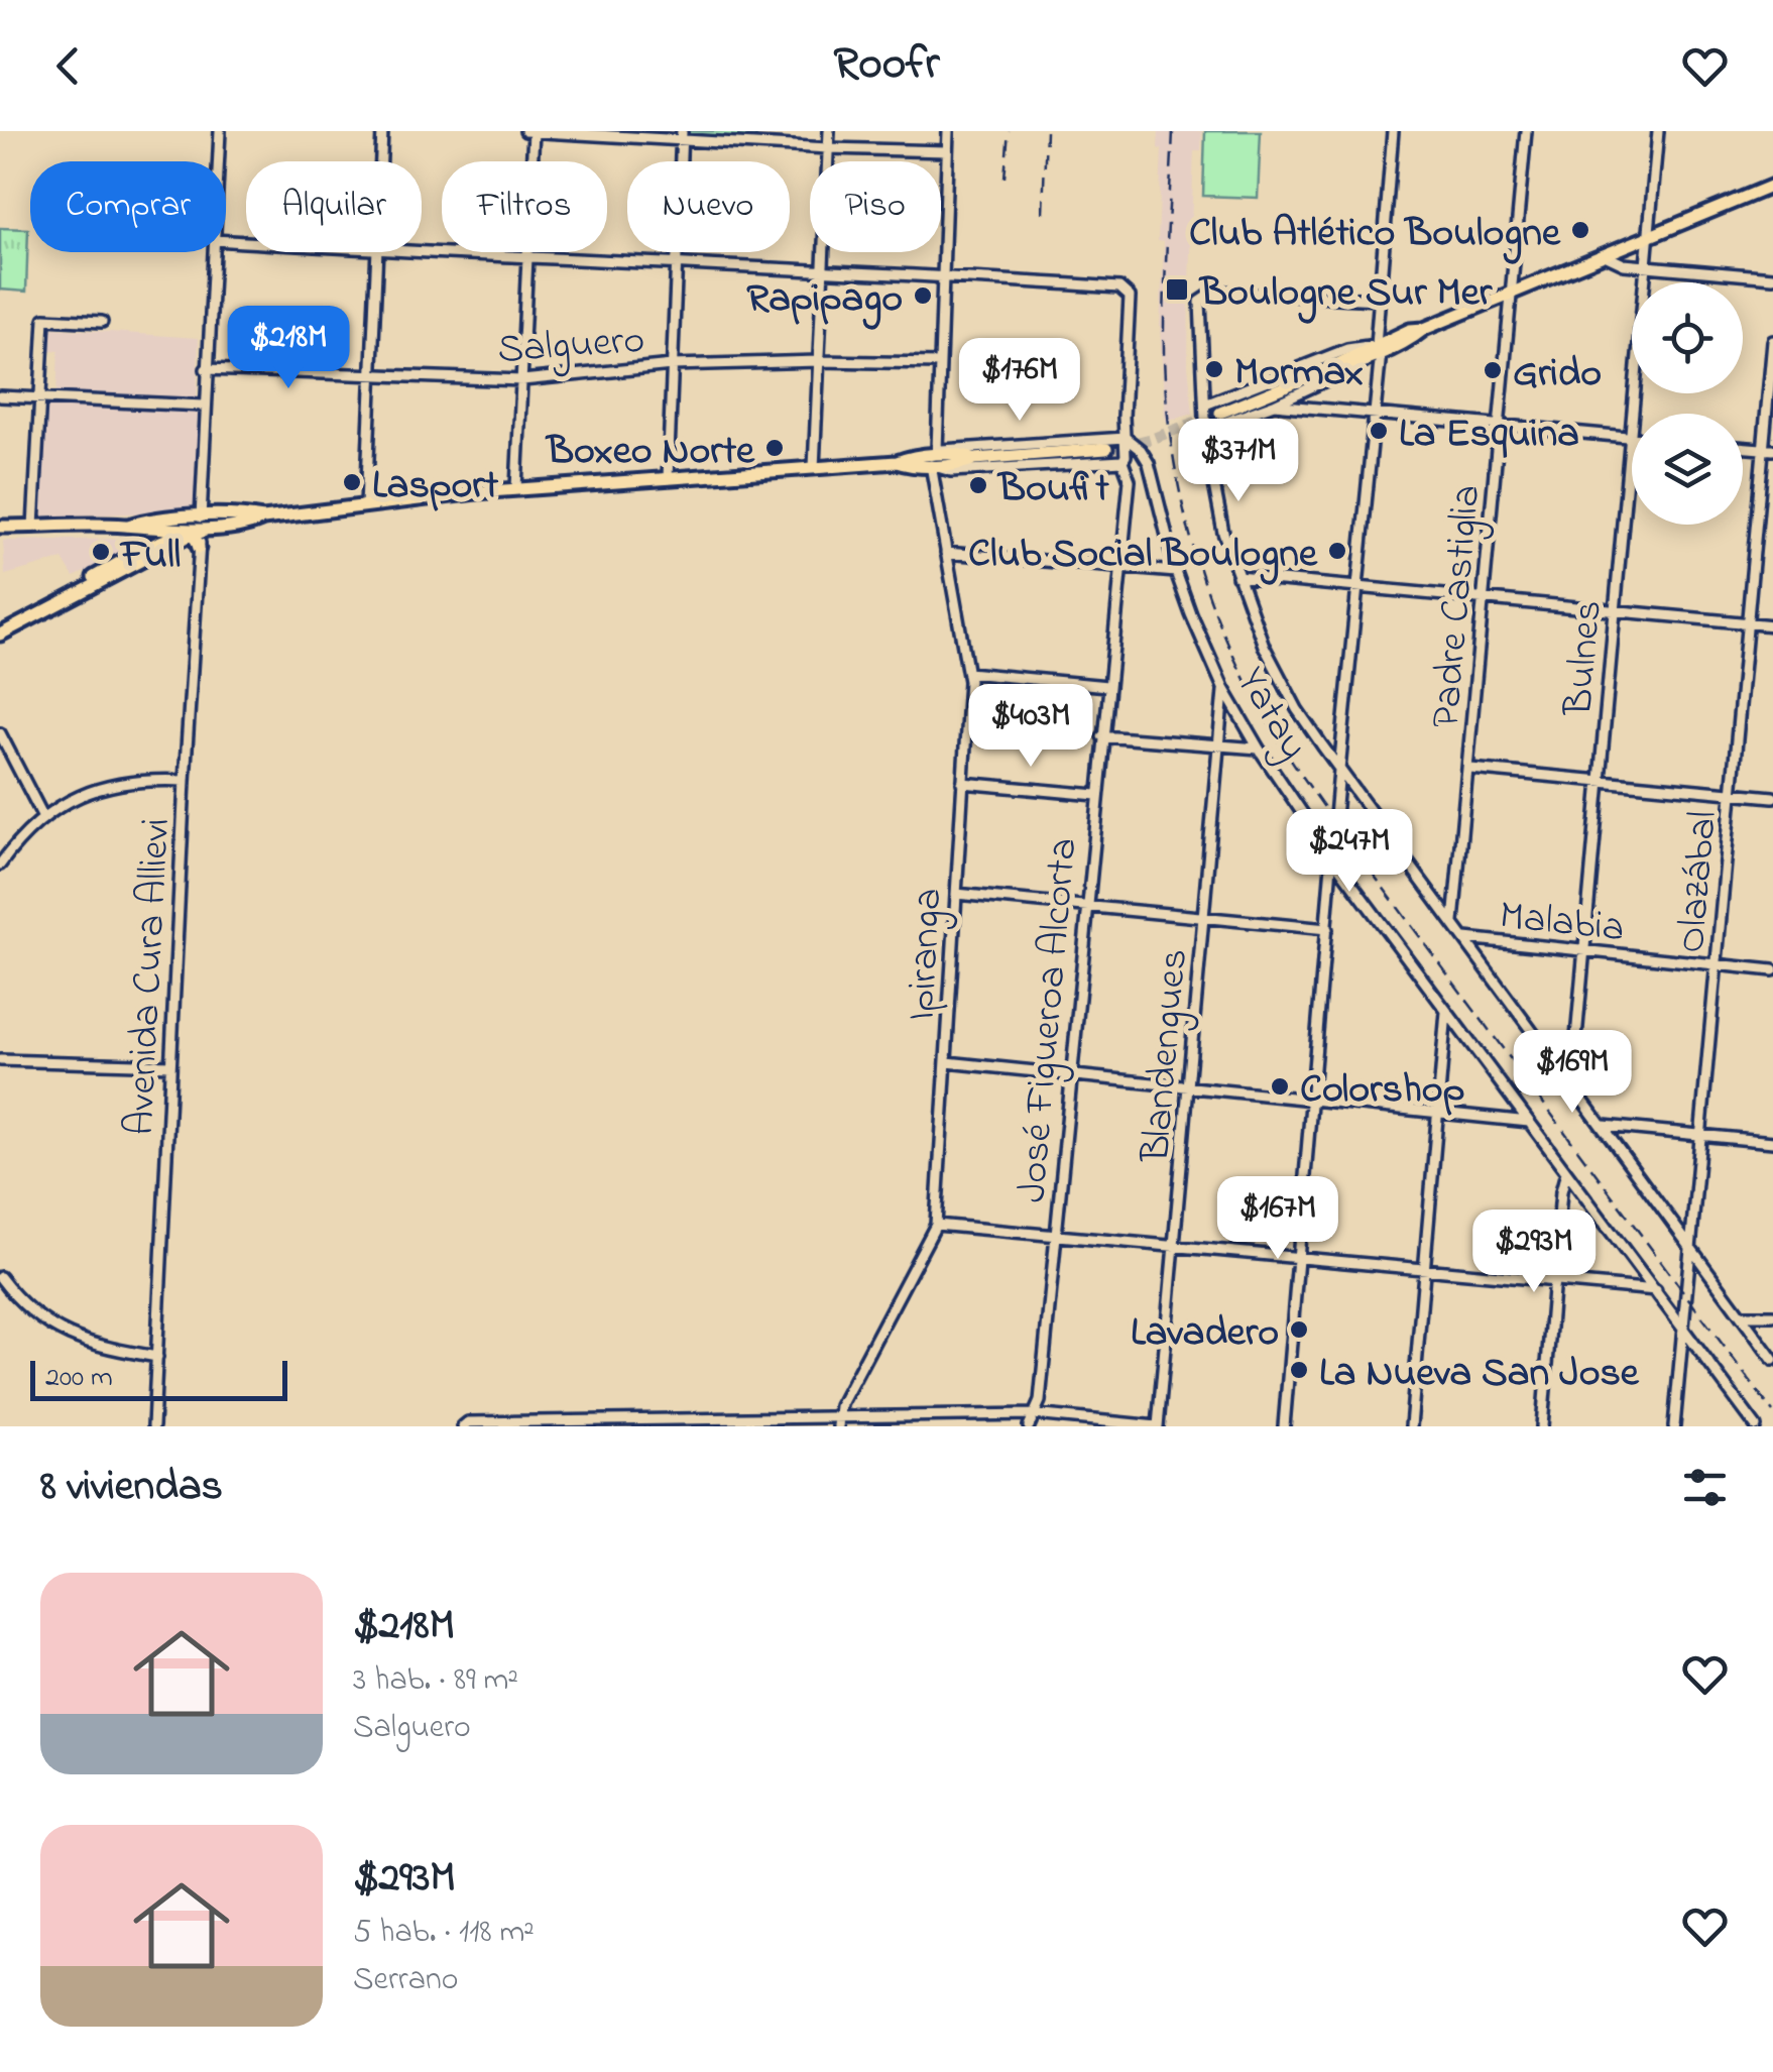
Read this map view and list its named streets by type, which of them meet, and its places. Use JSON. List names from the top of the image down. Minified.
{"streets":{"street":["Salguero","Padre Castiglia","Bulnes","Yatay","Olazábal","Malabia","Ipiranga","Avenida Cura Allievi","José Figueroa Alcorta","Blandengues"]},"crossings":[["Salguero","Ipiranga"],["Bulnes","Malabia"],["Yatay","Olazábal"],["Yatay","José Figueroa Alcorta"],["Yatay","Blandengues"],["Olazábal","Malabia"],["Ipiranga","José Figueroa Alcorta"]],"places":{"other":["Club Atlético Boulogne","Rapipago","Mormax","Grido","La Esquina","Boxeo Norte","Lasport","Boufit","Club Social Boulogne","Full","Colorshop","Lavadero","La Nueva San Jose"],"transit":["Boulogne Sur Mer"]},"scale_bar":"200 m","page":{"header":"Roofr","chip":["Comprar","Alquilar","Filtros","Nuevo","Piso"],"price":["$218M","$176M","$371M","$403M","$247M","$169M","$167M","$293M"],"scale":"200 m","heading":"8 viviendas","list":[{"name":"$218M","note":"3 hab. · 89 m² · Salguero"},{"name":"$293M","note":"5 hab. · 118 m² · Serrano"}]}}
